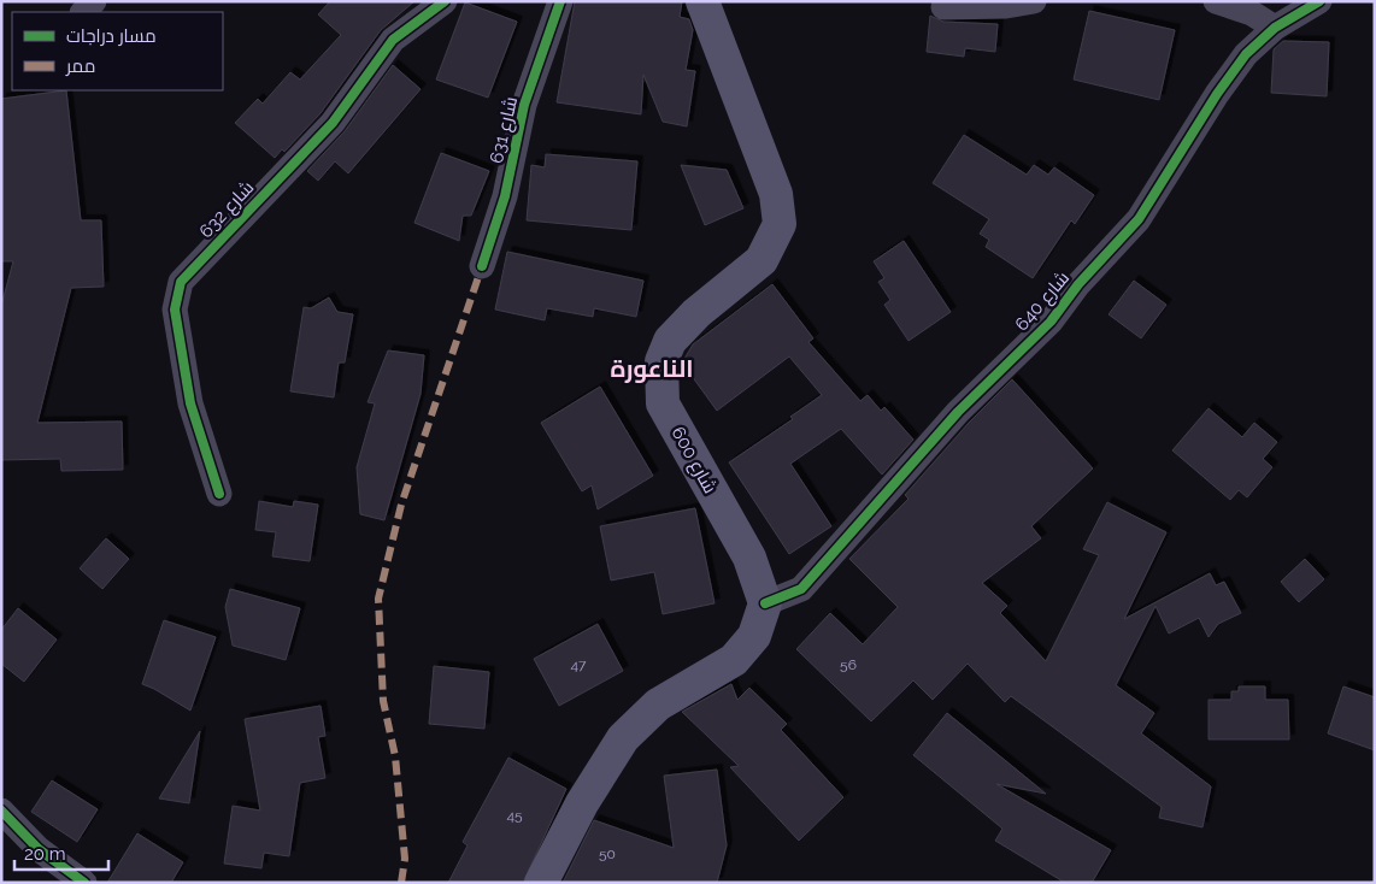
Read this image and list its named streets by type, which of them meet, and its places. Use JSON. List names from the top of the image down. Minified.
{"streets":{"main road":["شارع 600"],"street":["شارع 631","شارع 632","شارع 640"]},"crossings":[["شارع 640","شارع 600"]],"districts":["الناعورة"],"house_numbers":["47","56","45","50"],"legend":["مسار دراجات","ممر"],"scale_bar":"20 m"}
